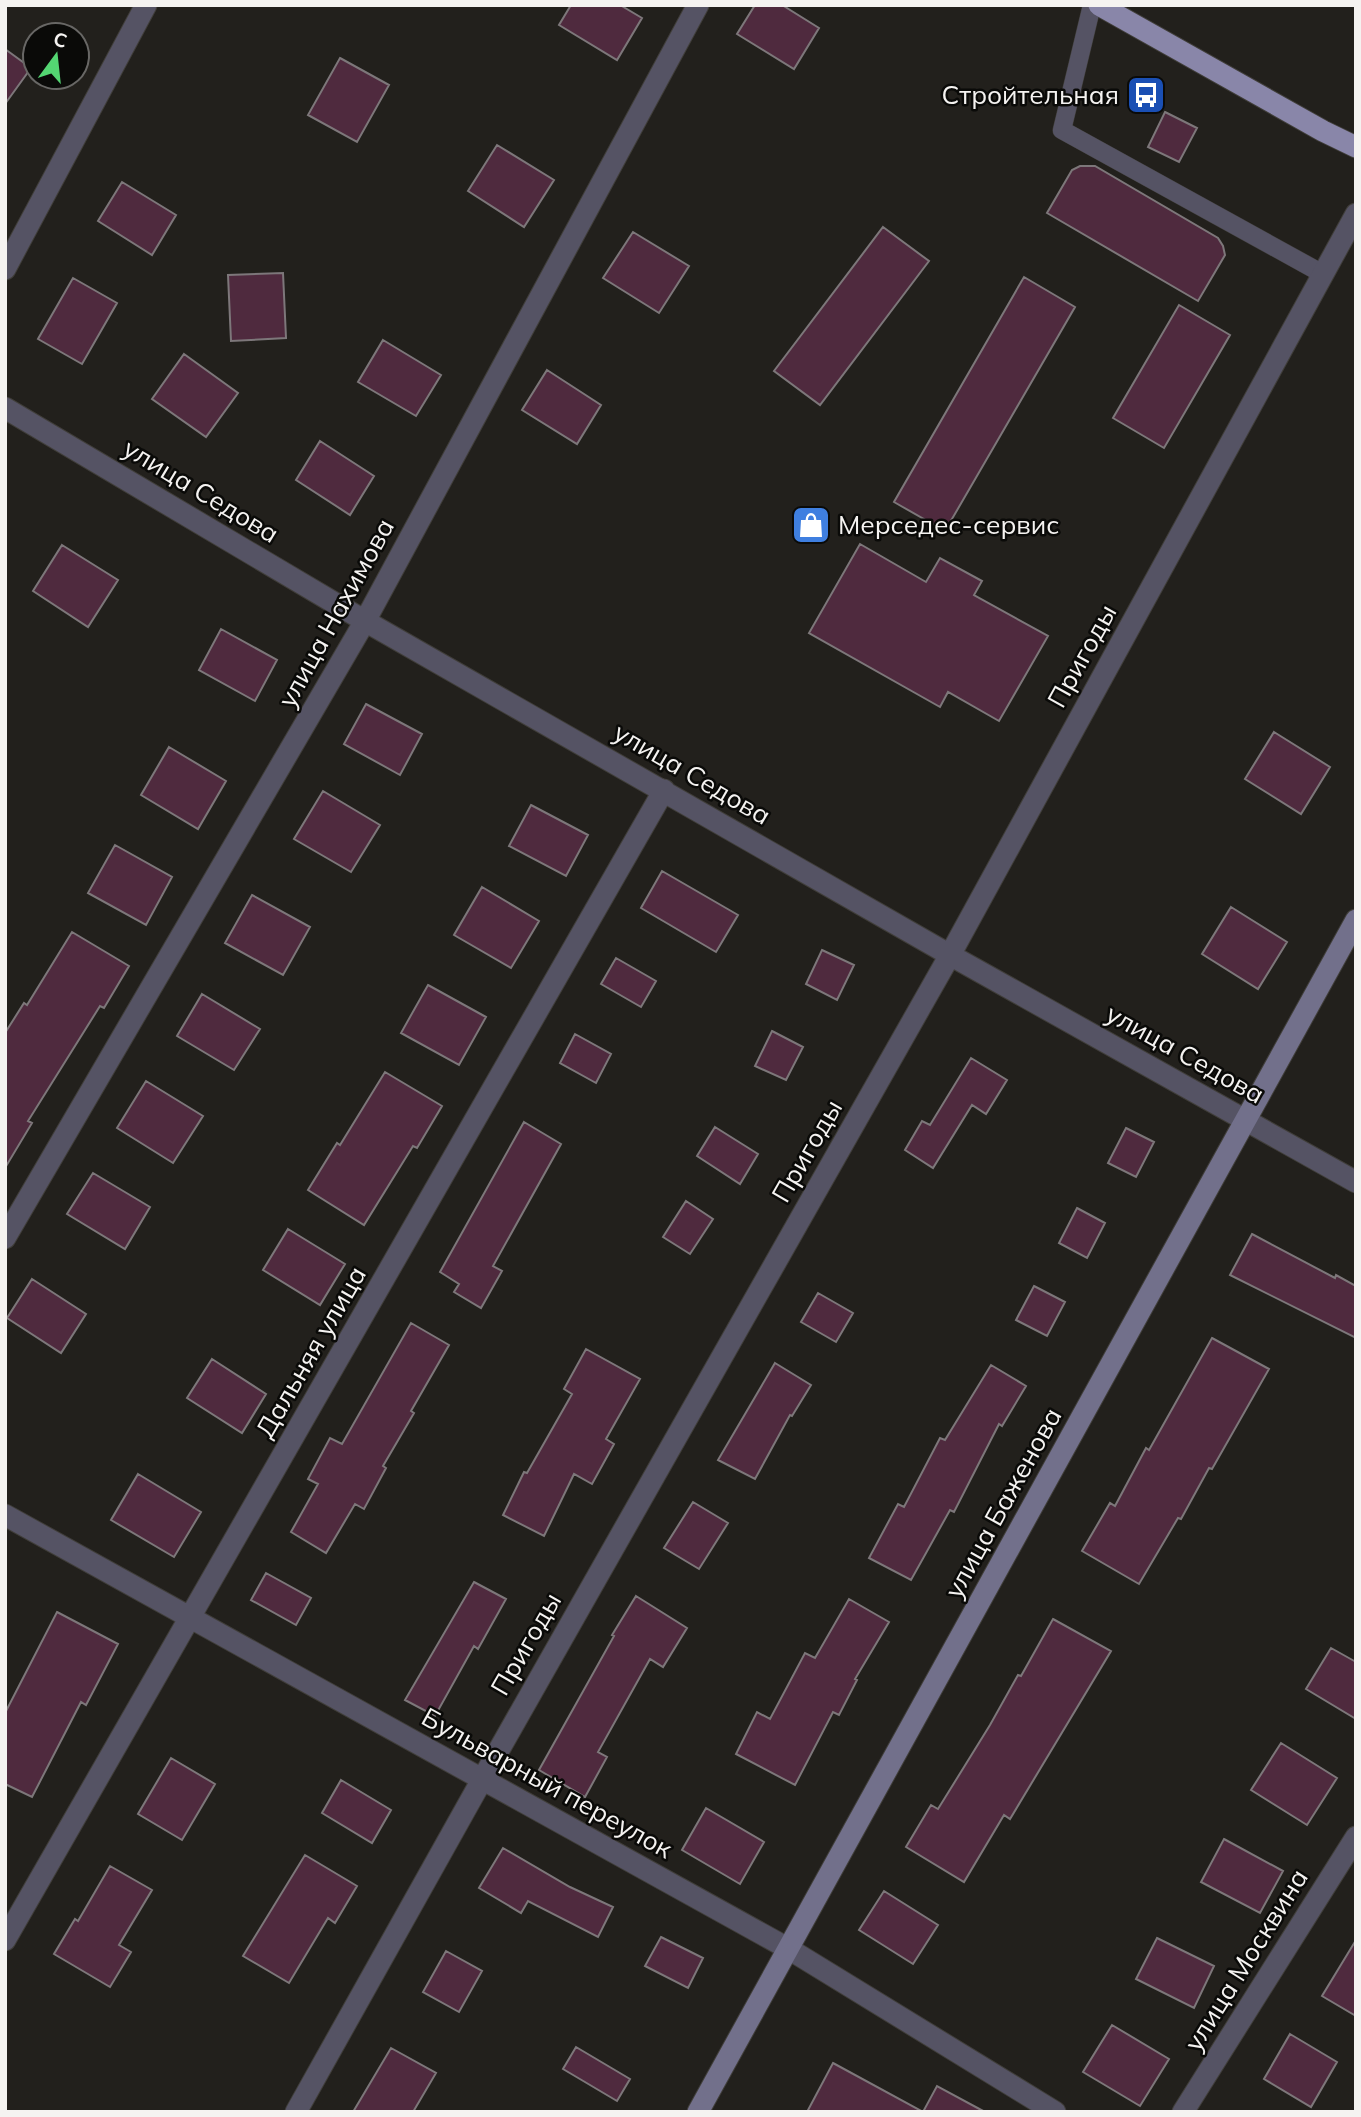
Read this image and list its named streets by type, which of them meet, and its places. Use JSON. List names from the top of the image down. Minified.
{"streets":{"street":["улица Седова","улица Нахимова","Пригоды","Дальняя улица","улица Баженова","Бульварный переулок","улица Москвина"]},"crossings":[["улица Седова","улица Нахимова"],["улица Седова","Пригоды"],["улица Седова","Дальняя улица"],["улица Седова","улица Баженова"],["Пригоды","Бульварный переулок"],["Дальняя улица","Бульварный переулок"],["улица Баженова","Бульварный переулок"]],"places":{"bus stop":["Стройтельная"],"shop":["Мерседес-сервис"]},"north":"top"}
